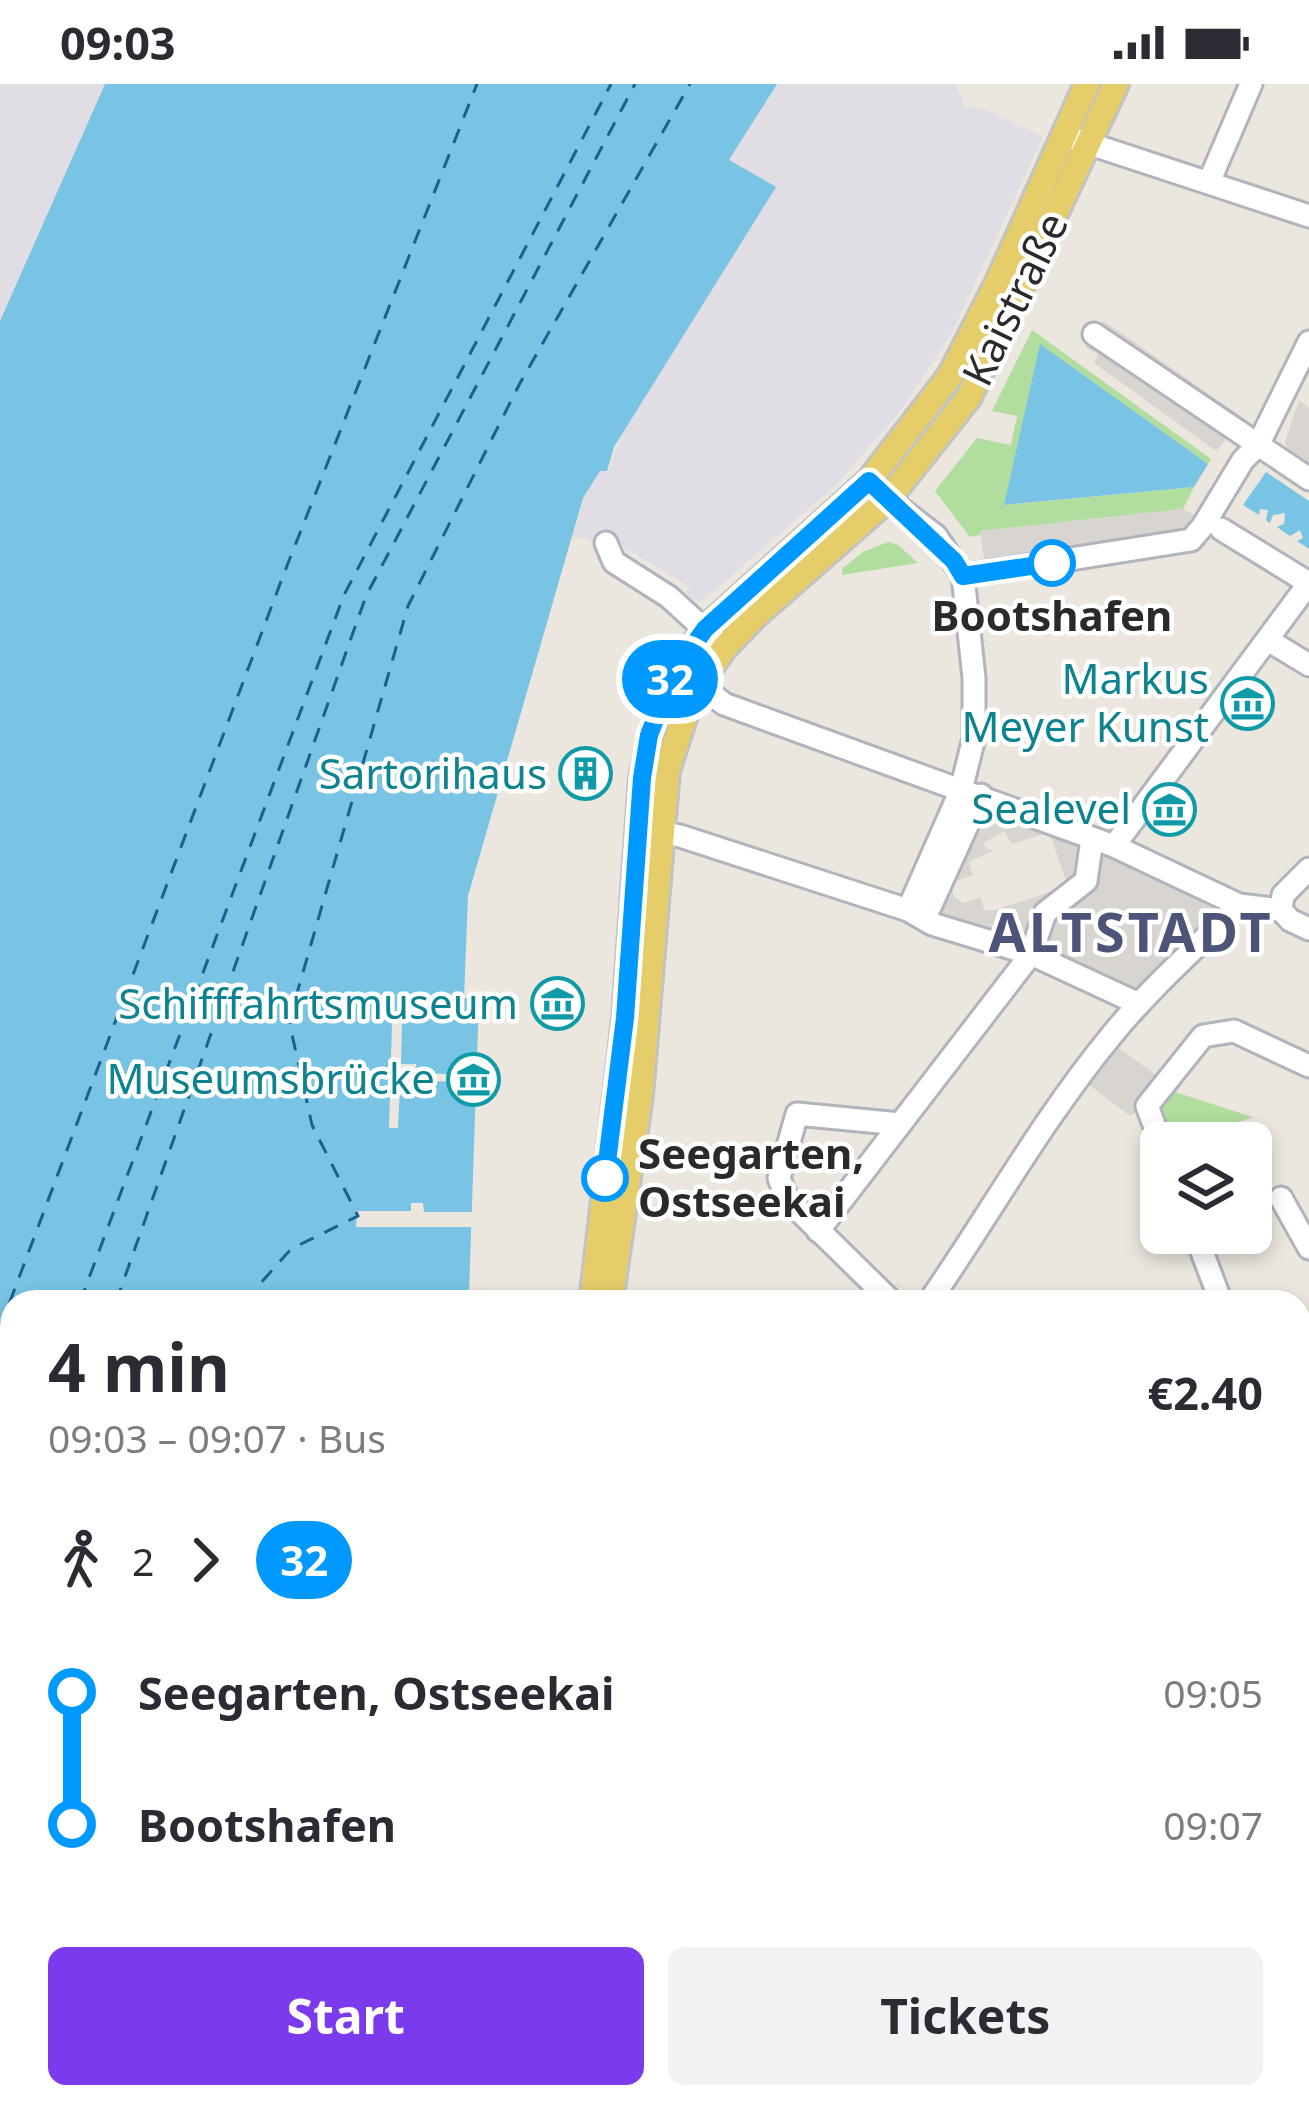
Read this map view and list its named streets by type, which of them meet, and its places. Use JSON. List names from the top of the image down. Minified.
{"streets":{"main road":["Kaistraße"]},"districts":["ALTSTADT"],"places":{"other":["Bootshafen","Seegarten, Ostseekai"],"museum":["Markus Meyer Kunst","Sealevel","Schifffahrtsmuseum","Museumsbrücke"],"building":["Sartorihaus"]},"lines":["bus line 32"],"page":{"status":"09:03","on_map":"32","heading":["4 min","09:03 – 09:07 · Bus","€2.40"],"legs":["2","32"],"list":[{"name":"Seegarten, Ostseekai","value":"09:05"},{"name":"Bootshafen","value":"09:07"}],"buttons":["Start","Tickets"]}}
